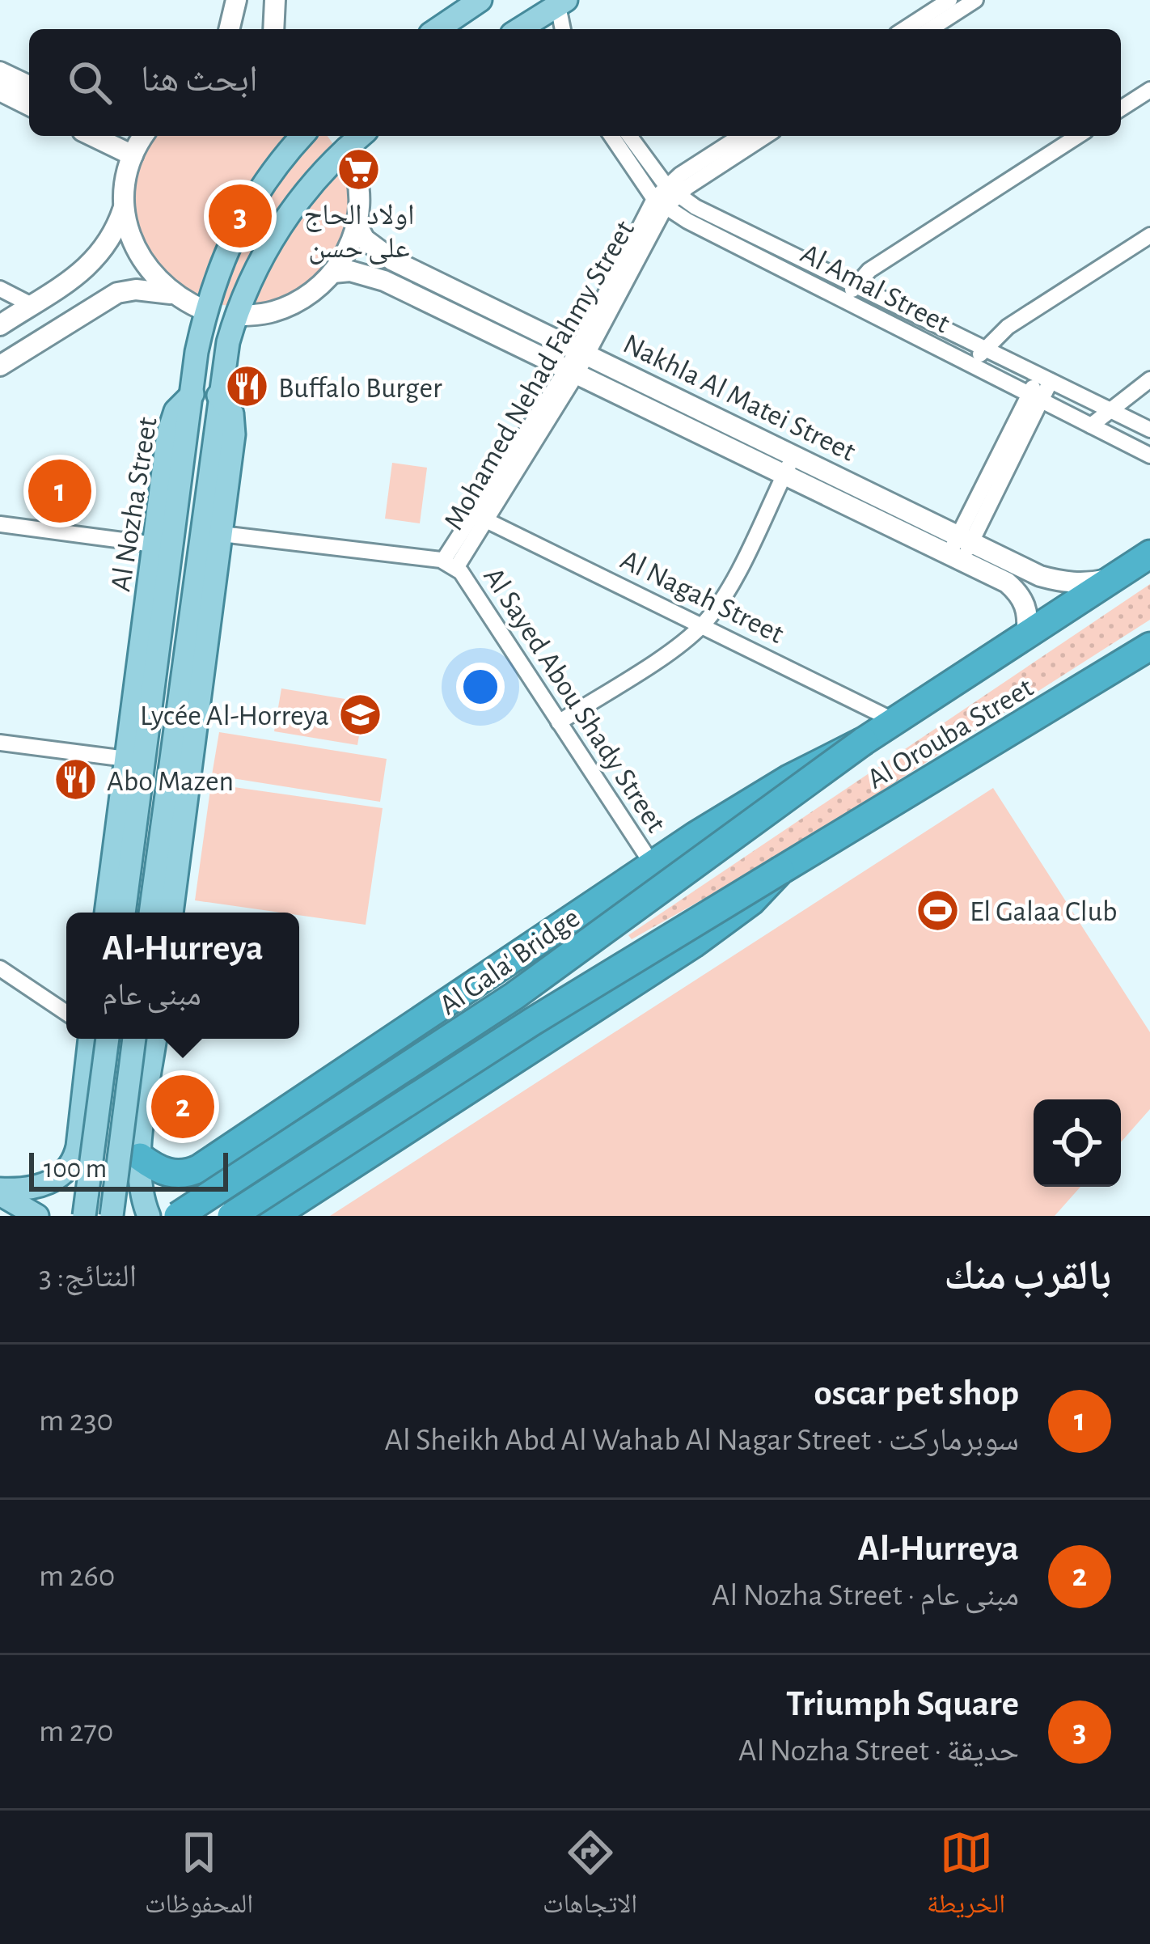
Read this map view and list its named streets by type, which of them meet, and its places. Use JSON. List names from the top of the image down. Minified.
{"streets":{"highway":["Al Orouba Street","Al Gala' Bridge"],"main road":["Al Nozha Street"],"street":["Al Amal Street","Mohamed Nehad Fahmy Street","Nakhla Al Matei Street","Al Nagah Street","Al Sayed Abou Shady Street"]},"crossings":[["Al Amal Street","Mohamed Nehad Fahmy Street"],["Mohamed Nehad Fahmy Street","Nakhla Al Matei Street"],["Mohamed Nehad Fahmy Street","Al Nagah Street"],["Mohamed Nehad Fahmy Street","Al Sayed Abou Shady Street"],["Nakhla Al Matei Street","Al Orouba Street"],["Al Nagah Street","Al Orouba Street"],["Al Orouba Street","Al Gala' Bridge"]],"places":{"supermarket":["اولاد الحاج على حسن"],"restaurant":["Buffalo Burger","Abo Mazen"],"school or university":["Lycée Al-Horreya"],"sports":["El Galaa Club"]},"scale_bar":"100 m","page":{"search":"ابحث هنا","pins":["3","1","2"],"popup":["Al-Hurreya","مبنى عام"],"scale":"100 m","heading":["بالقرب منك","النتائج: 3"],"list":[{"mark":"1","name":"oscar pet shop","note":"سوبرماركت · Al Sheikh Abd Al Wahab Al Nagar Street","value":"230 m"},{"mark":"2","name":"Al-Hurreya","note":"مبنى عام · Al Nozha Street","value":"260 m"},{"mark":"3","name":"Triumph Square","note":"حديقة · Al Nozha Street","value":"270 m"}],"nav":["الخريطة","الاتجاهات","المحفوظات"]}}
